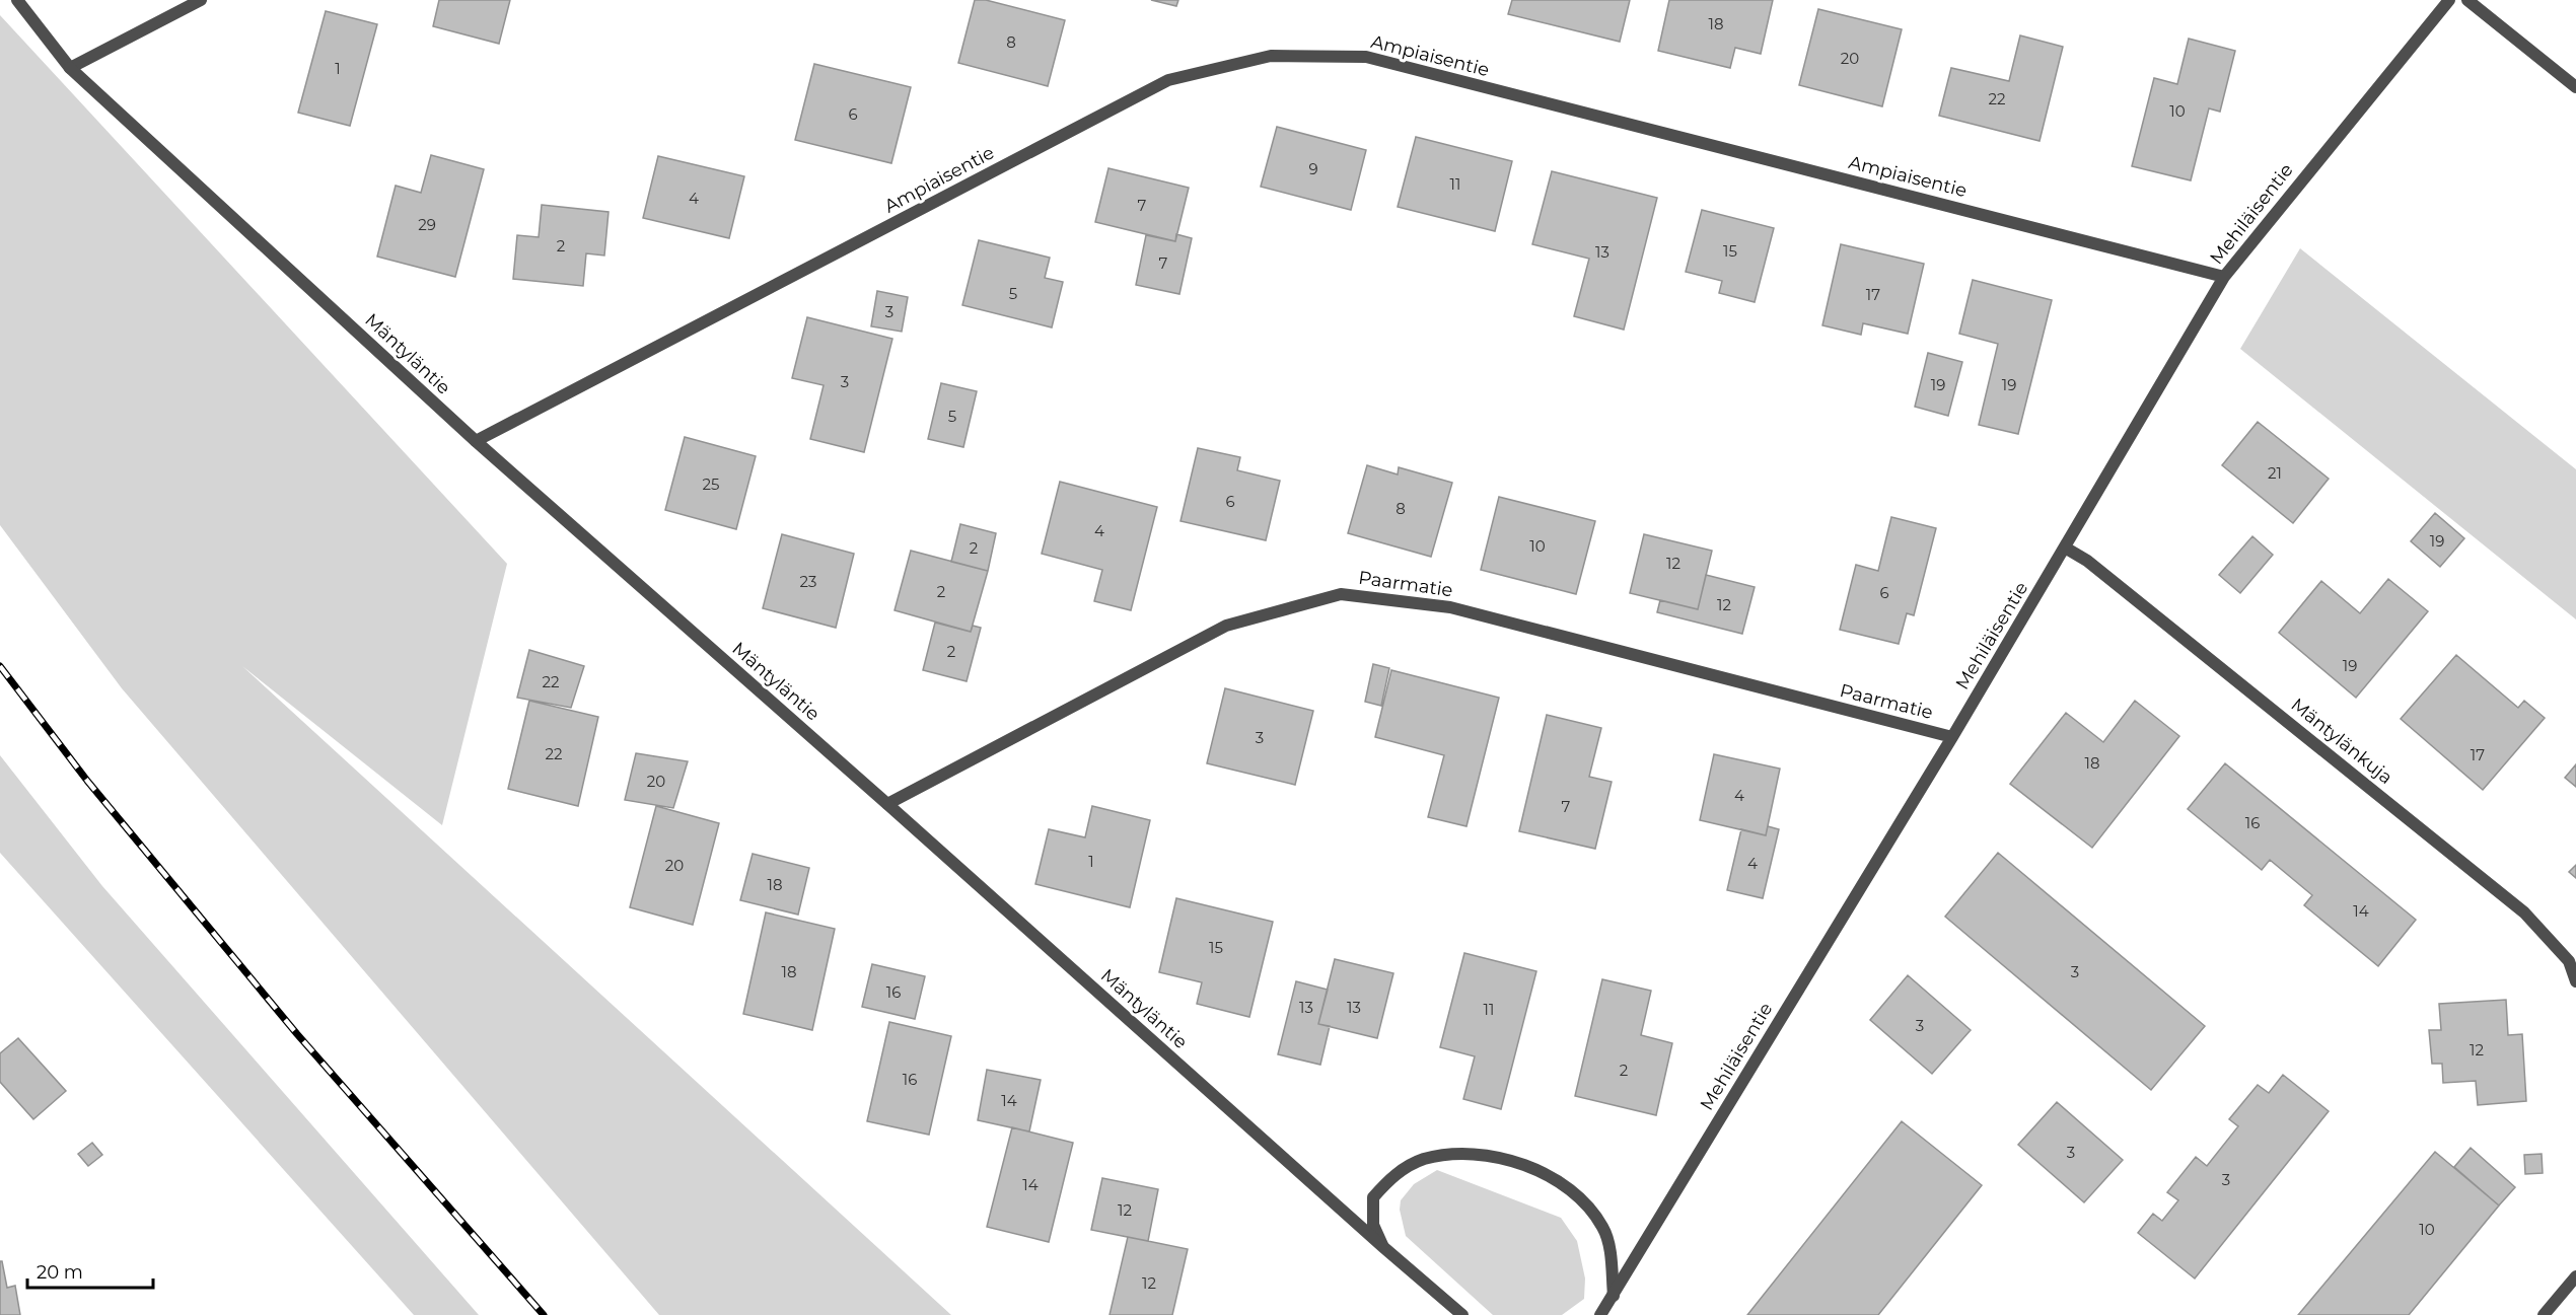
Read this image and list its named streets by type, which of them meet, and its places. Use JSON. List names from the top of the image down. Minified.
{"streets":{"street":["Ampiaisentie","Mehiläisentie","Mäntyläntie","Paarmatie","Mäntylänkuja"]},"crossings":[["Ampiaisentie","Mehiläisentie"],["Ampiaisentie","Mäntyläntie"],["Mehiläisentie","Paarmatie"],["Mehiläisentie","Mäntylänkuja"],["Mäntyläntie","Paarmatie"]],"house_numbers":["18","8","20","1","22","10","6","9","11","4","7","29","2","15","13","7","5","17","3","3","19","19","5","21","25","6","8","4","19","10","2","12","23","2","6","12","2","19","22","3","22","17","18","20","4","7","16","1","4","20","18","14","15","18","3","16","13","13","11","3","12","2","16","14","3","3","14","12","10","12"],"scale_bar":"20 m"}
